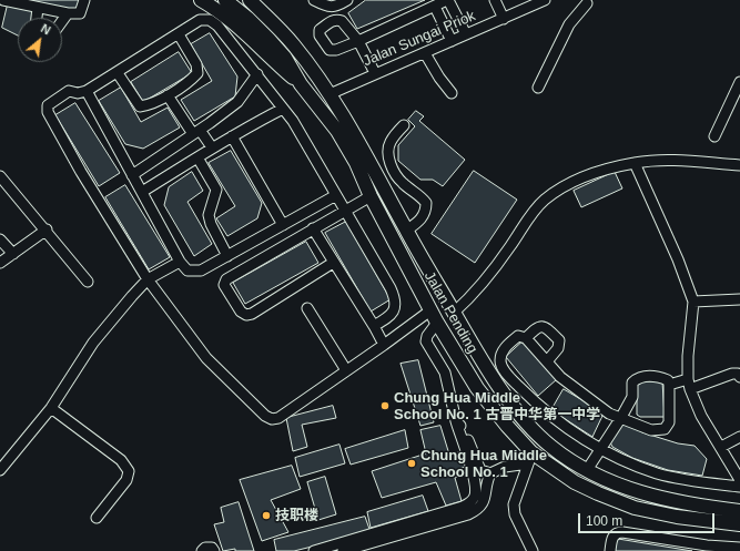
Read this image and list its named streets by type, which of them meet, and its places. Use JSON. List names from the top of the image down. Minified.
{"streets":{"main road":["Jalan Pending"],"street":["Jalan Sungai Priok"]},"crossings":[["Jalan Sungai Priok","Jalan Pending"]],"places":["Chung Hua Middle School No. 1 古晋中华第一中学","Chung Hua Middle School No. 1","技职楼"],"scale_bar":"100 m","north":"top right"}
